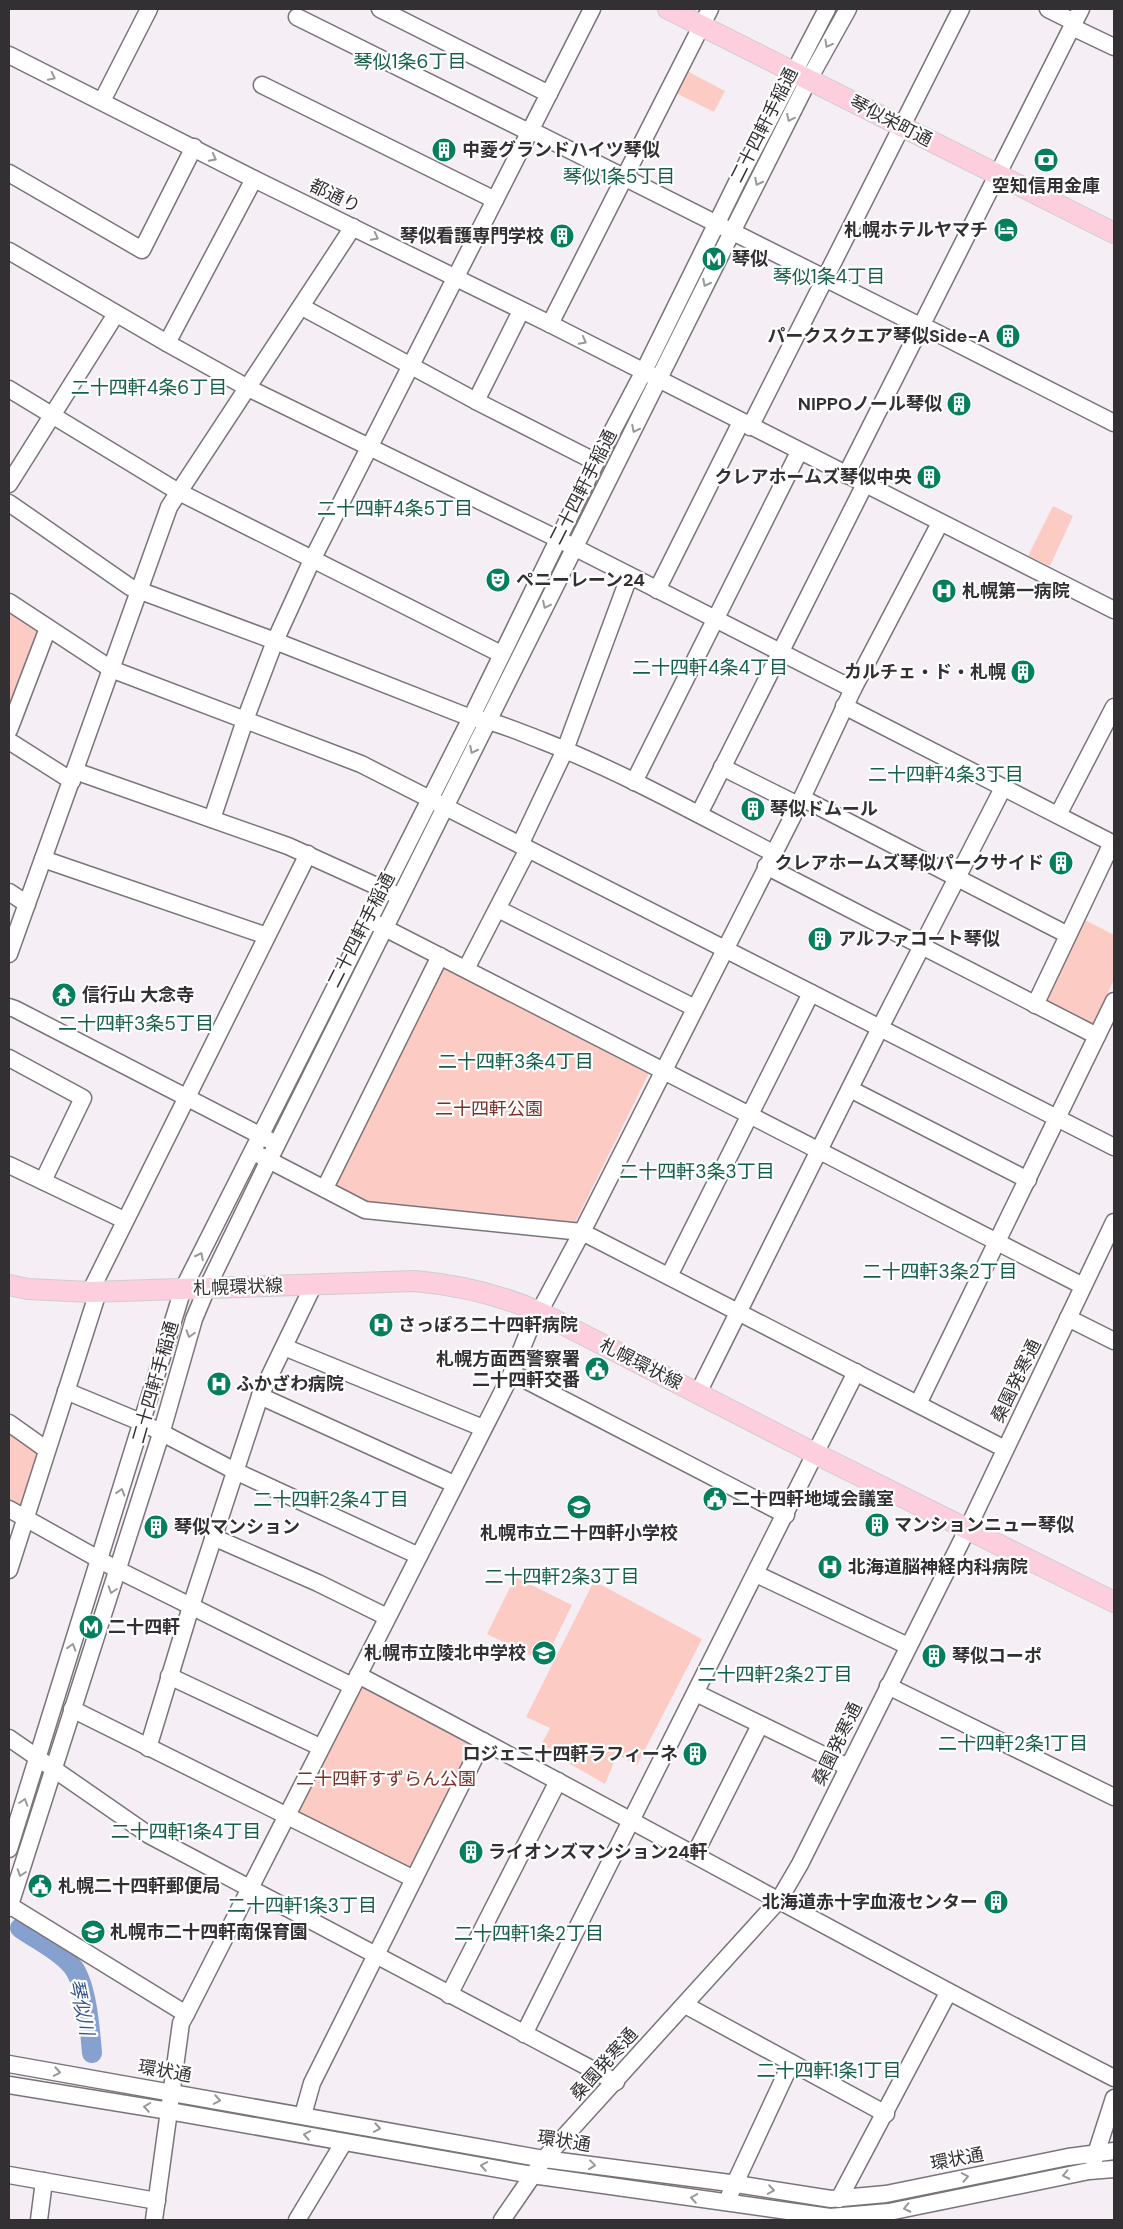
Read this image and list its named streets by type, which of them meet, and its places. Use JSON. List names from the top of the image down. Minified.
{"streets":{"main road":["琴似栄町通","札幌環状線"],"street":["二十四軒手稲通","都通り","桑園発寒通","環状通"]},"crossings":[["琴似栄町通","二十四軒手稲通"],["二十四軒手稲通","都通り"],["二十四軒手稲通","札幌環状線"],["札幌環状線","桑園発寒通"],["桑園発寒通","環状通"]],"districts":["琴似1条6丁目","琴似1条5丁目","琴似1条4丁目","二十四軒4条6丁目","二十四軒4条5丁目","二十四軒4条4丁目","二十四軒4条3丁目","二十四軒3条5丁目","二十四軒3条4丁目","二十四軒3条3丁目","二十四軒3条2丁目","二十四軒2条4丁目","二十四軒2条3丁目","二十四軒2条2丁目","二十四軒2条1丁目","二十四軒1条4丁目","二十四軒1条3丁目","二十四軒1条2丁目","二十四軒1条1丁目"],"water":["琴似川"],"parks":["二十四軒公園","二十四軒すずらん公園"],"places":{"building":["中菱グランドハイツ琴似","琴似看護専門学校","パークスクエア琴似Side-A","NIPPOノール琴似","クレアホームズ琴似中央","カルチェ・ド・札幌","琴似ドムール","クレアホームズ琴似パークサイド","アルファコート琴似","マンションニュー琴似","琴似マンション","琴似コーポ","ロジェ二十四軒ラフィーネ","ライオンズマンション24軒","北海道赤十字血液センター"],"bank":["空知信用金庫"],"hotel":["札幌ホテルヤマチ"],"metro station":["琴似","二十四軒"],"theatre":["ペニーレーン24"],"hospital":["札幌第一病院","さっぽろ二十四軒病院","ふかざわ病院","北海道脳神経内科病院"],"temple":["信行山 大念寺"],"public building":["札幌方面西警察署 二十四軒交番","二十四軒地域会議室","札幌二十四軒郵便局"],"school or university":["札幌市立二十四軒小学校","札幌市立陵北中学校","札幌市二十四軒南保育園"]}}
